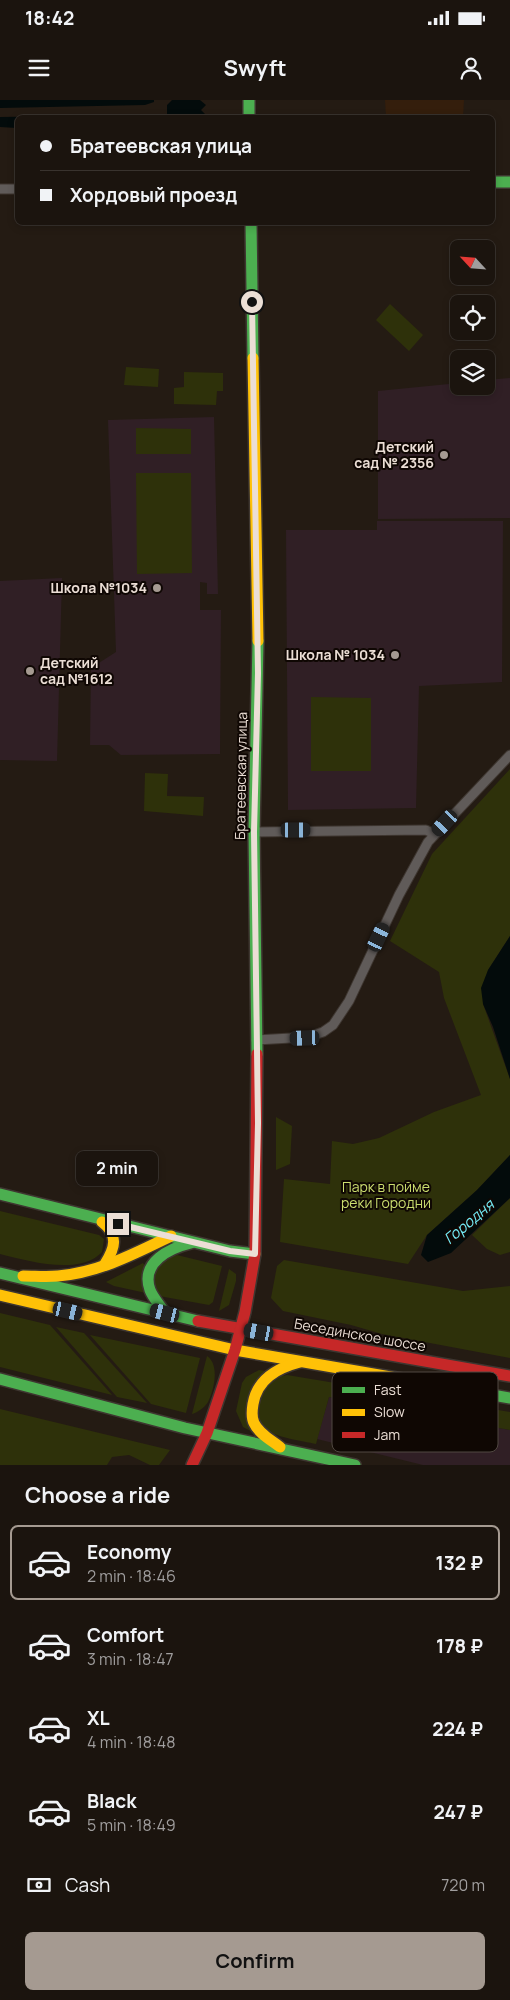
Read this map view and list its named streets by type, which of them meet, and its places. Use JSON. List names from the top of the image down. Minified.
{"streets":{"street":["Братеевская улица","Бесединское шоссе"]},"crossings":[["Братеевская улица","Бесединское шоссе"]],"water":["Городня"],"parks":["Парк в пойме реки Городни"],"places":["Детский сад № 2356","Школа №1034","Школа № 1034","Детский сад №1612"],"legend":["Fast","Slow","Jam"],"north":"top left","page":{"status":"18:42","header":"Swyft","banner":["Братеевская улица","Хордовый проезд"],"bubble":"2 min","heading":"Choose a ride","list":[{"name":"Economy","note":"2 min · 18:46","value":"132 ₽"},{"name":"Comfort","note":"3 min · 18:47","value":"178 ₽"},{"name":"XL","note":"4 min · 18:48","value":"224 ₽"},{"name":"Black","note":"5 min · 18:49","value":"247 ₽"}],"pay":["Cash","720 m"],"buttons":"Confirm"}}
